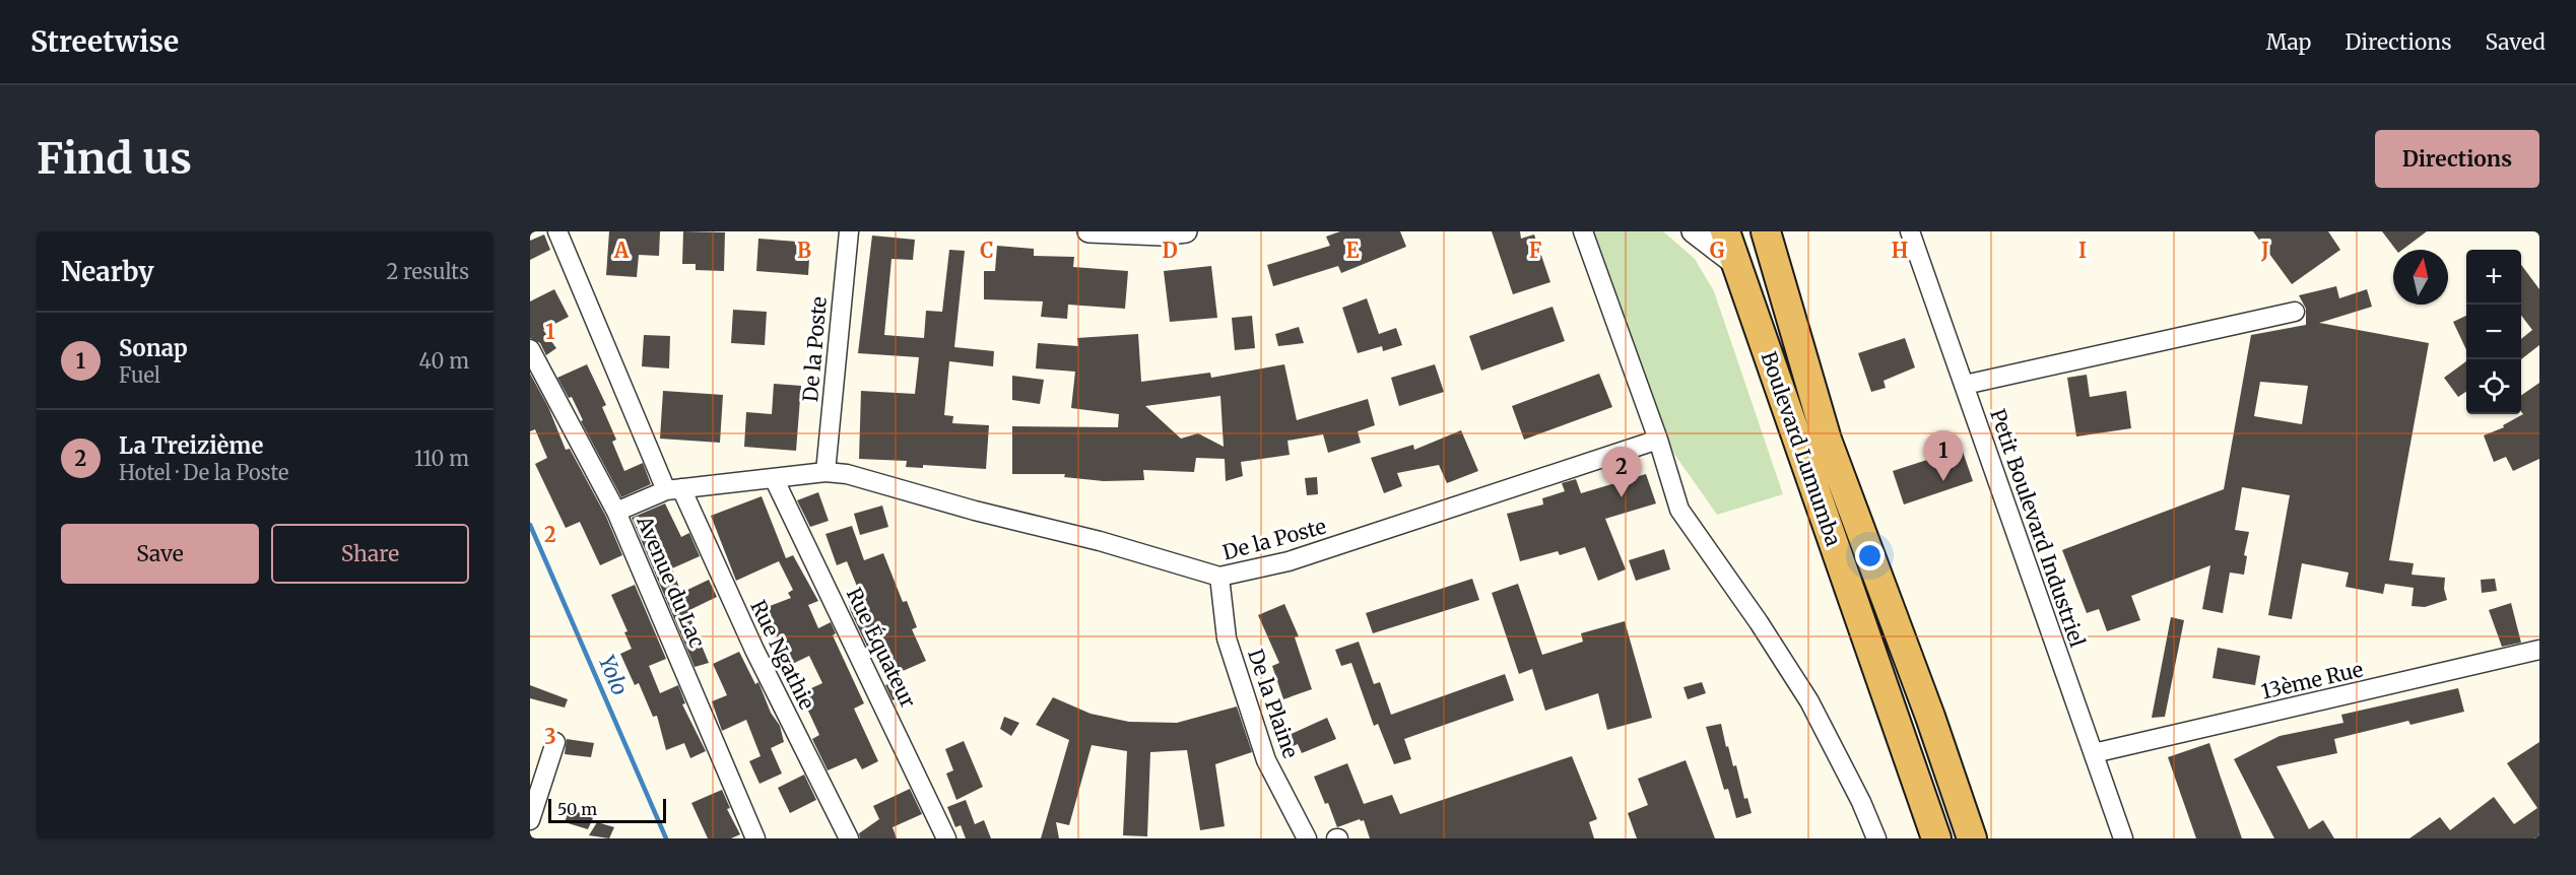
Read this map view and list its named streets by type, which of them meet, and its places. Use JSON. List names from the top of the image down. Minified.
{"streets":{"highway":["Boulevard Lumumba"],"street":["De la Poste","Petit Boulevard Industriel","Avenue du Lac","Rue Équateur","Rue Ngathie","13ème Rue","De la Plaine"]},"crossings":[["De la Poste","Avenue du Lac"],["De la Poste","Rue Équateur"],["De la Poste","Rue Ngathie"],["De la Poste","De la Plaine"],["Petit Boulevard Industriel","13ème Rue"],["Avenue du Lac","Rue Ngathie"]],"water":["Yolo"],"scale_bar":"50 m","north":"top","page":{"header":"Streetwise","nav":["Map","Directions","Saved"],"buttons":["Directions",["Save","Share"]],"title":"Find us","heading":["Nearby","2 results"],"map_buttons":["+","−"],"list":[{"mark":"1","name":"Sonap","note":"Fuel","value":"40 m"},{"mark":"2","name":"La Treizième","note":"Hotel · De la Poste","value":"110 m"}],"pins":["1","2"],"scale":"50 m"},"grid":{"columns":["A","B","C","D","E","F","G","H","I","J"],"rows":["1","2","3"]}}
